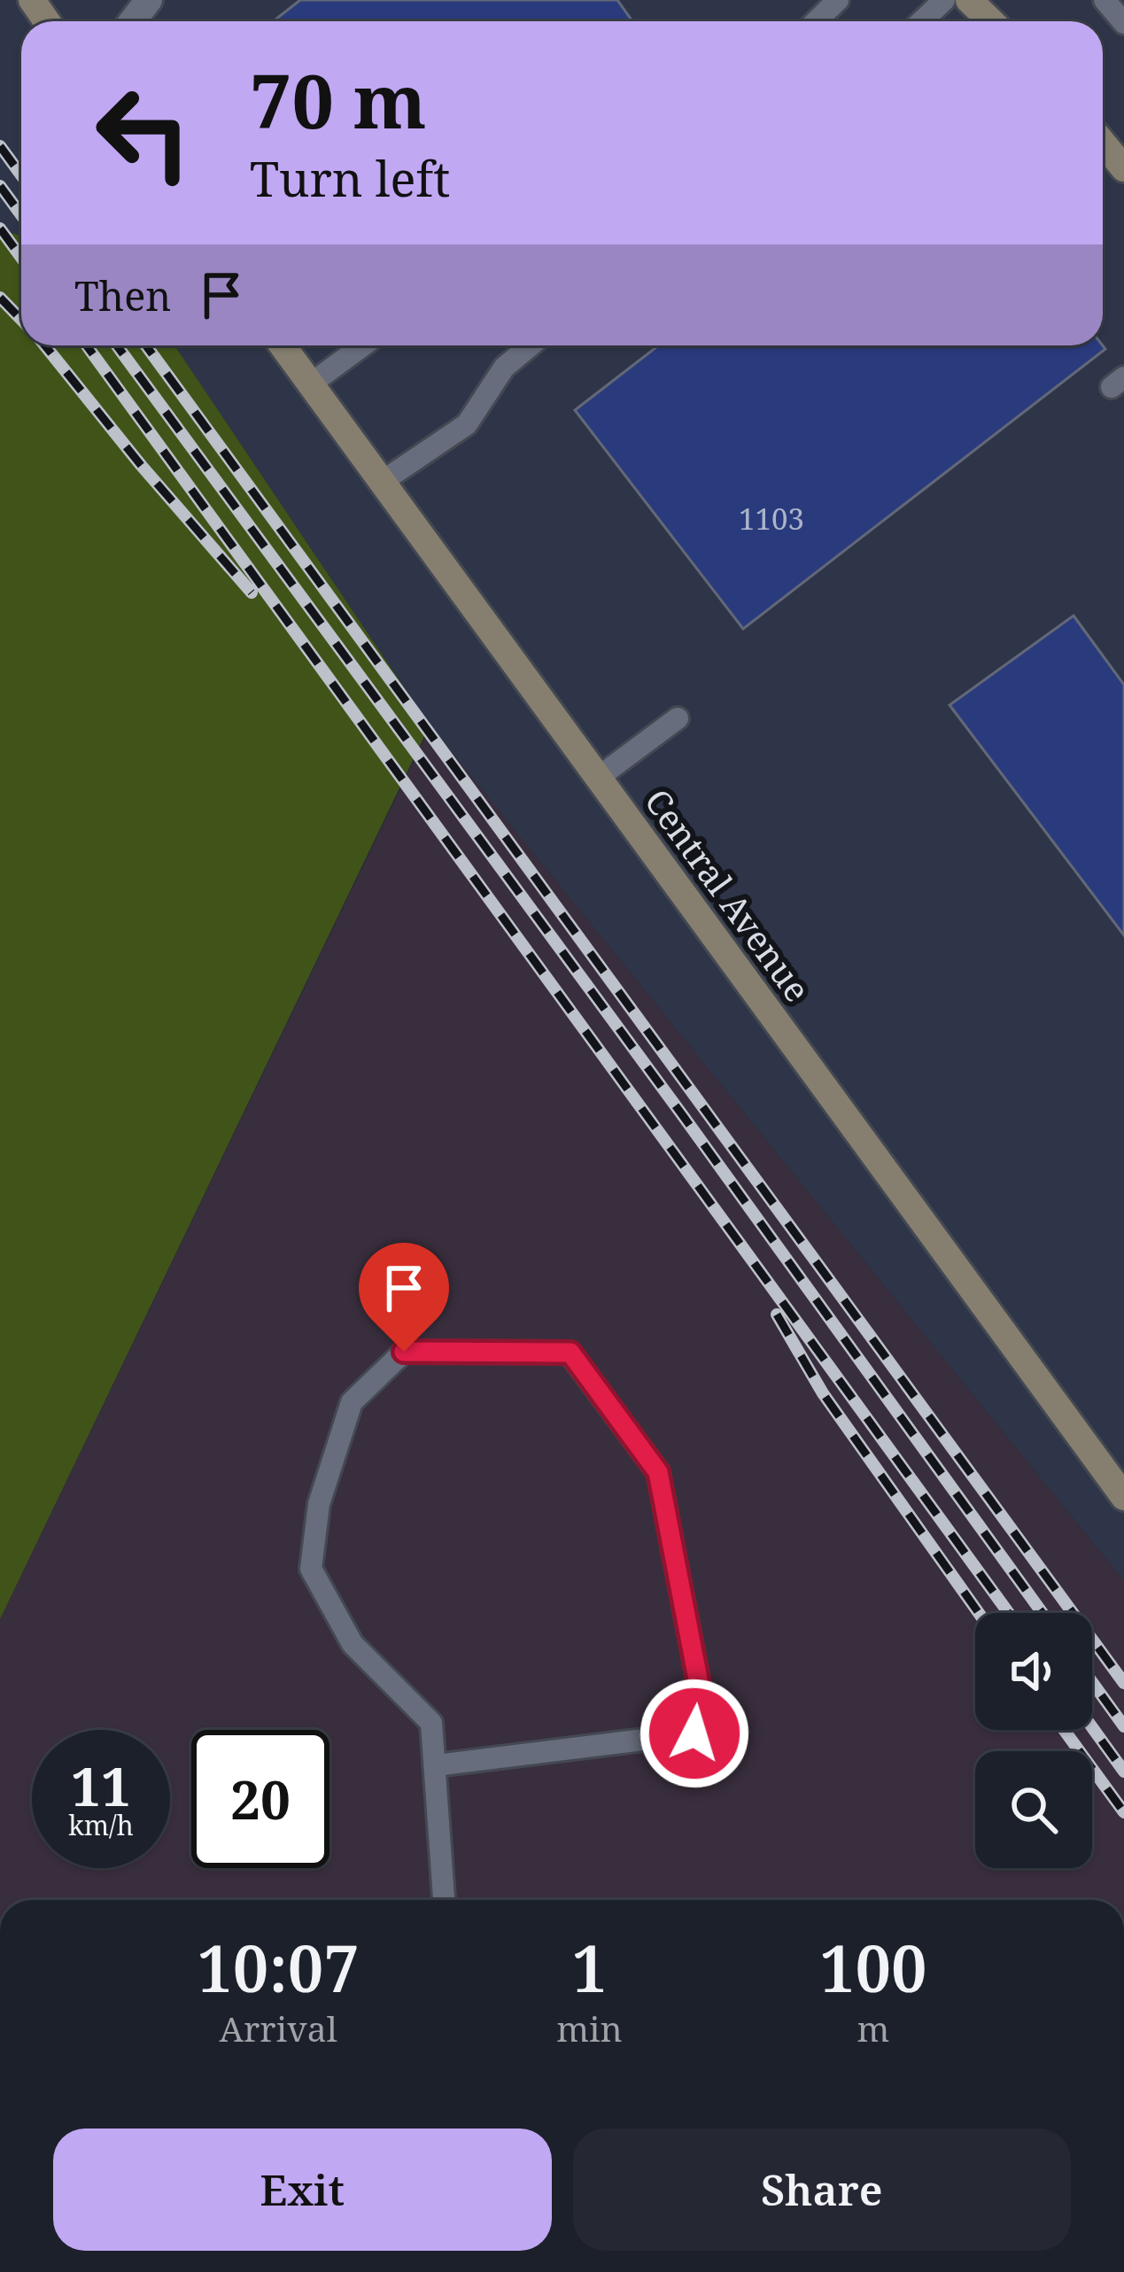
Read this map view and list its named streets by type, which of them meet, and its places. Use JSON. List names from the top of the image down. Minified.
{"streets":{"street":["Central Avenue"]},"house_numbers":["1103"],"page":{"turn":["70 m","Turn left"],"then":"Then","speed":"11 km/h","limit":"20","eta":["10:07","Arrival","1","min","100","m"],"buttons":["Exit","Share"]}}
